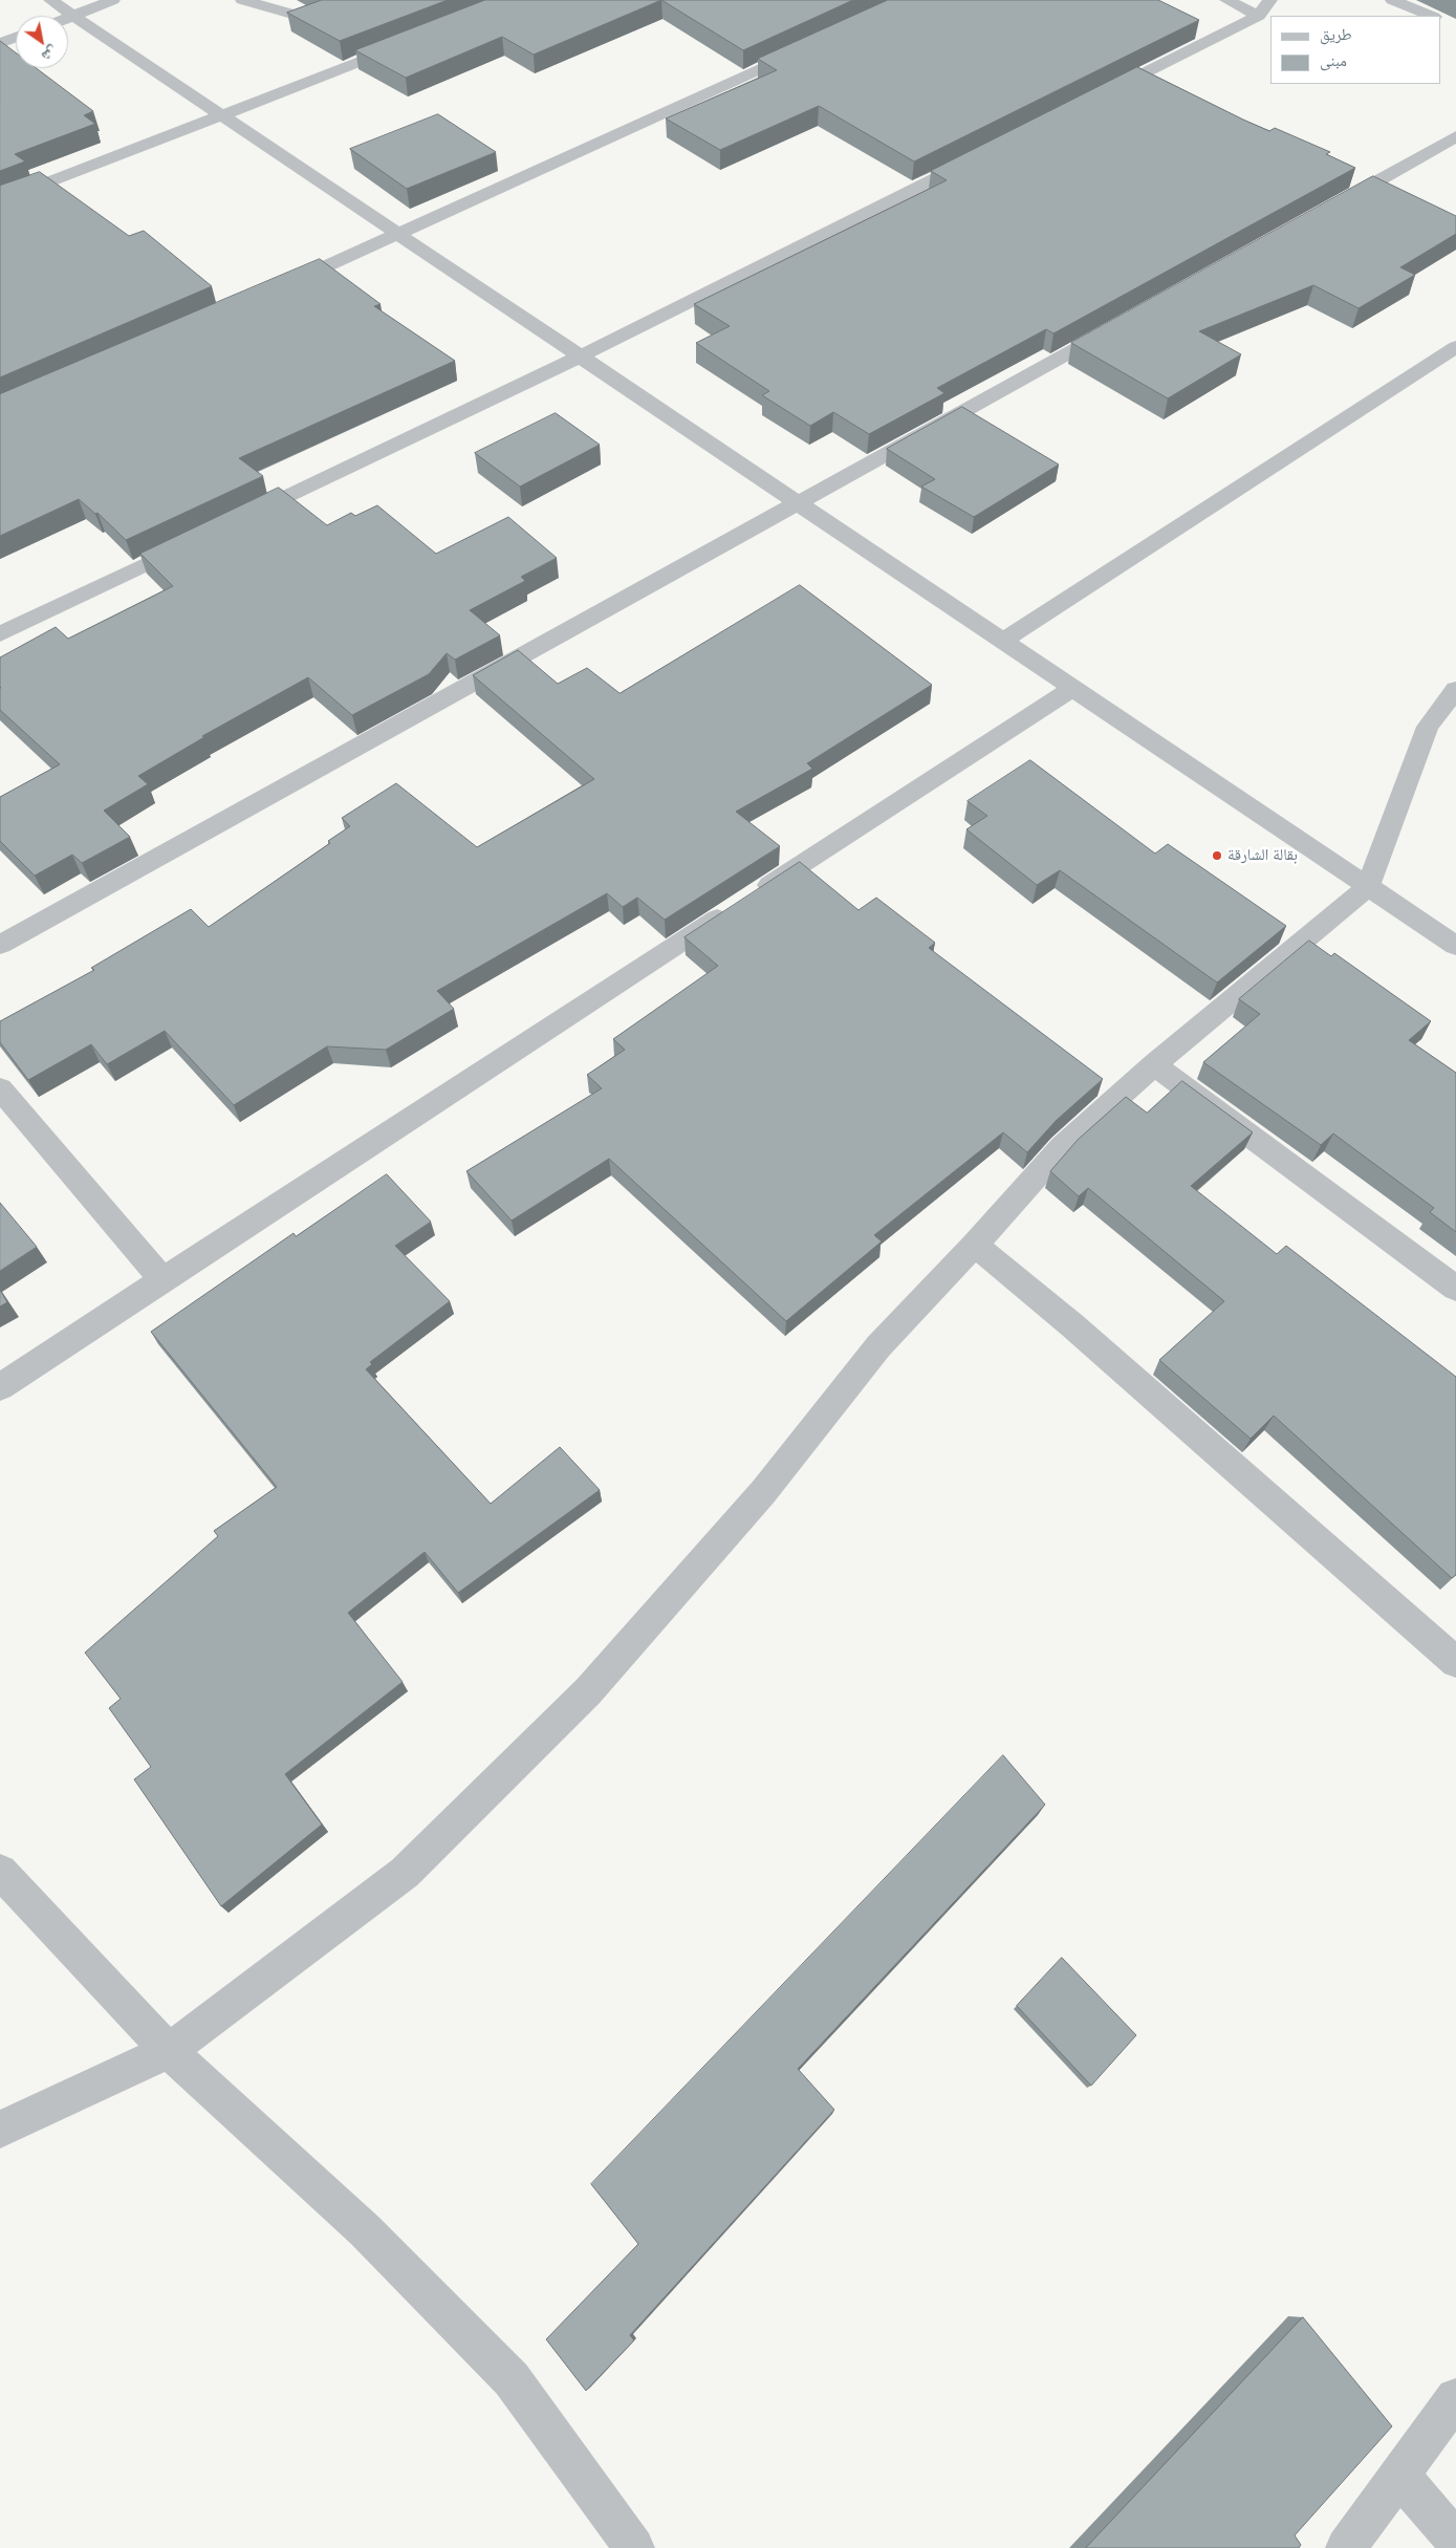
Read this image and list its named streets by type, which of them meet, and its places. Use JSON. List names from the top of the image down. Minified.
{"places":["بقالة الشارقة"],"legend":["طريق","مبنى"],"north":"bottom right"}
